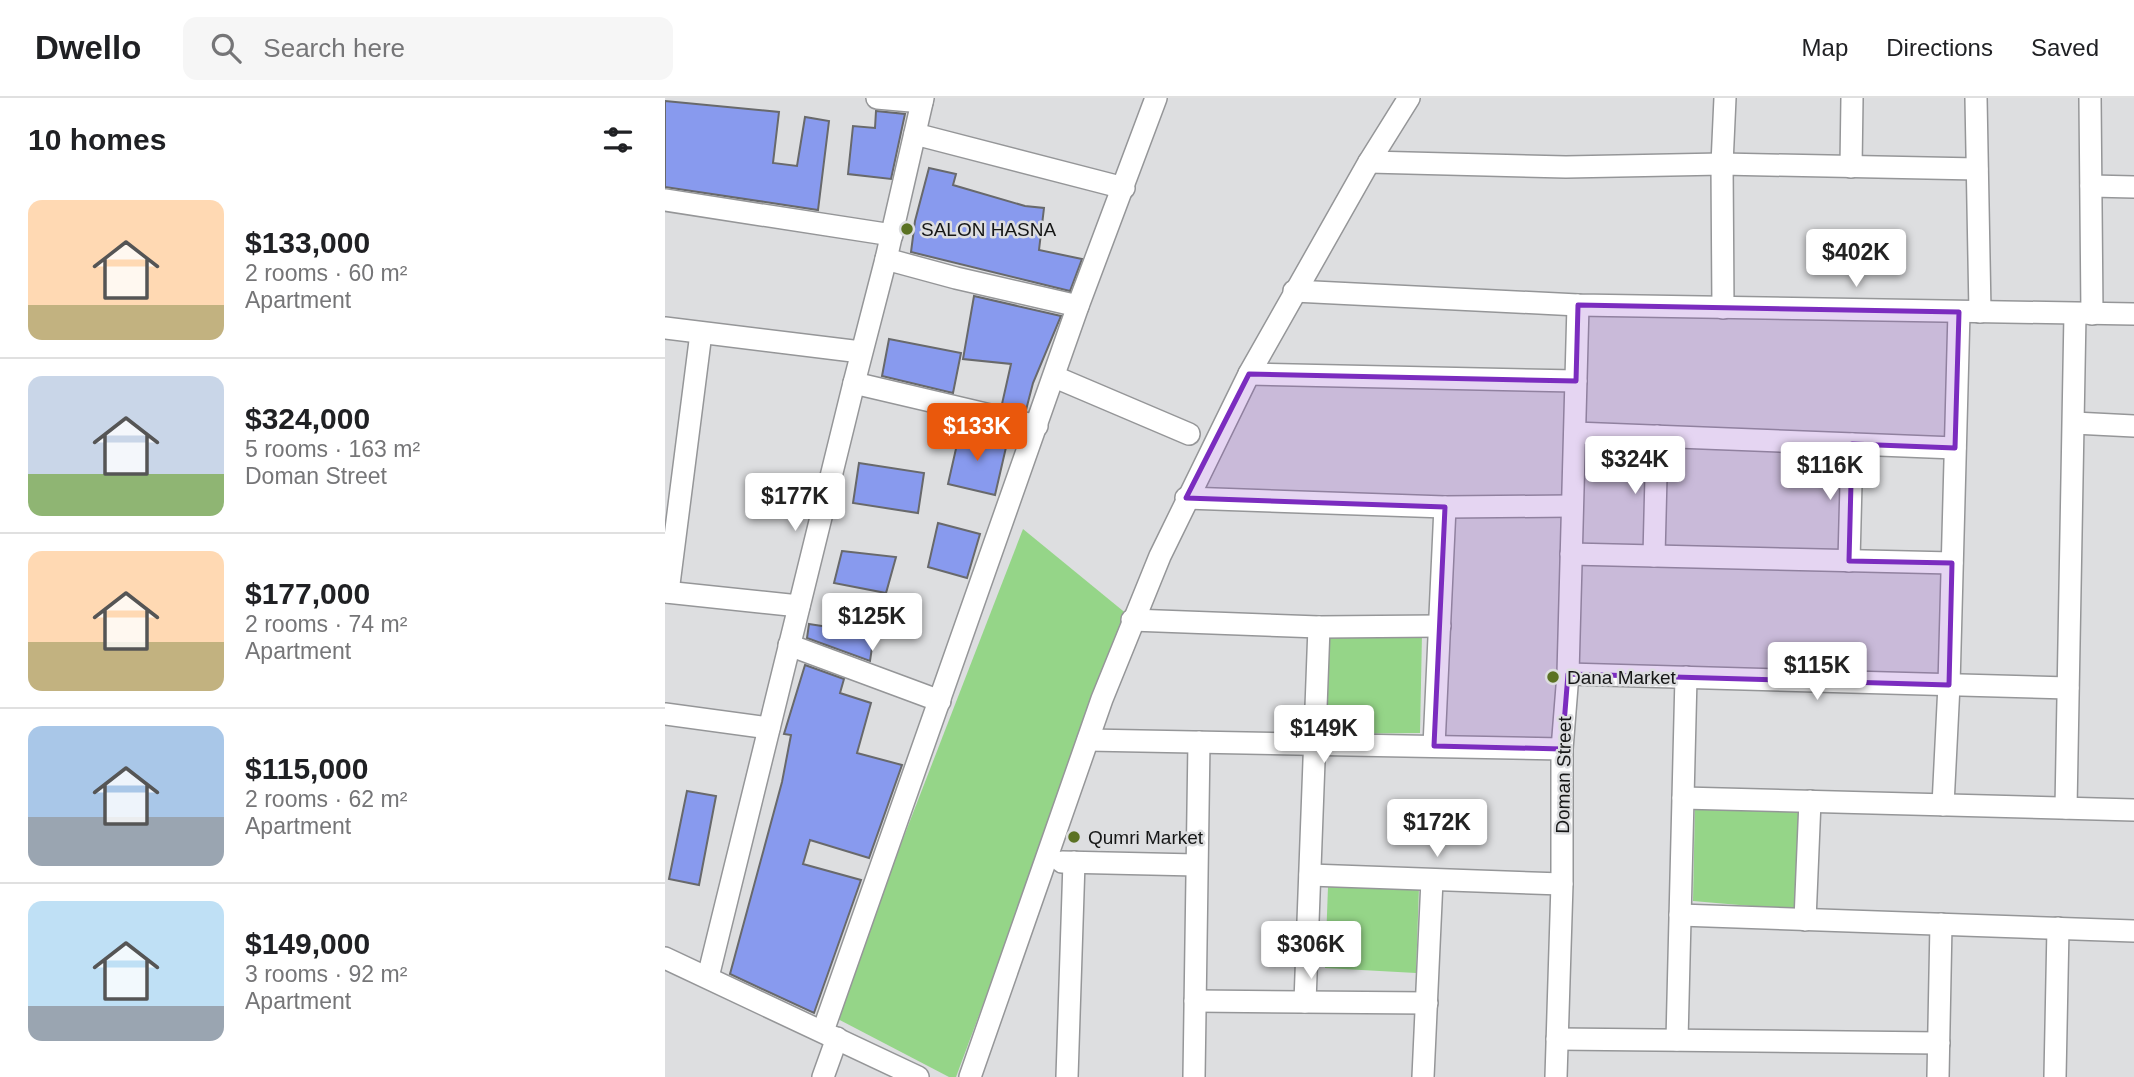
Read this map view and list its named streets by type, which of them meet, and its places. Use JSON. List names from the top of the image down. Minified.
{"streets":{"street":["Doman Street"]},"places":["SALON HASNA","Dana Market","Qumri Market"],"page":{"header":"Dwello","search":"Search here","nav":["Map","Directions","Saved"],"heading":"10 homes","list":[{"name":"$133,000","note":"2 rooms · 60 m² · Apartment"},{"name":"$324,000","note":"5 rooms · 163 m² · Doman Street"},{"name":"$177,000","note":"2 rooms · 74 m² · Apartment"},{"name":"$115,000","note":"2 rooms · 62 m² · Apartment"},{"name":"$149,000","note":"3 rooms · 92 m² · Apartment"}],"price":["$402K","$133K","$324K","$116K","$177K","$125K","$115K","$149K","$172K","$306K"]}}
